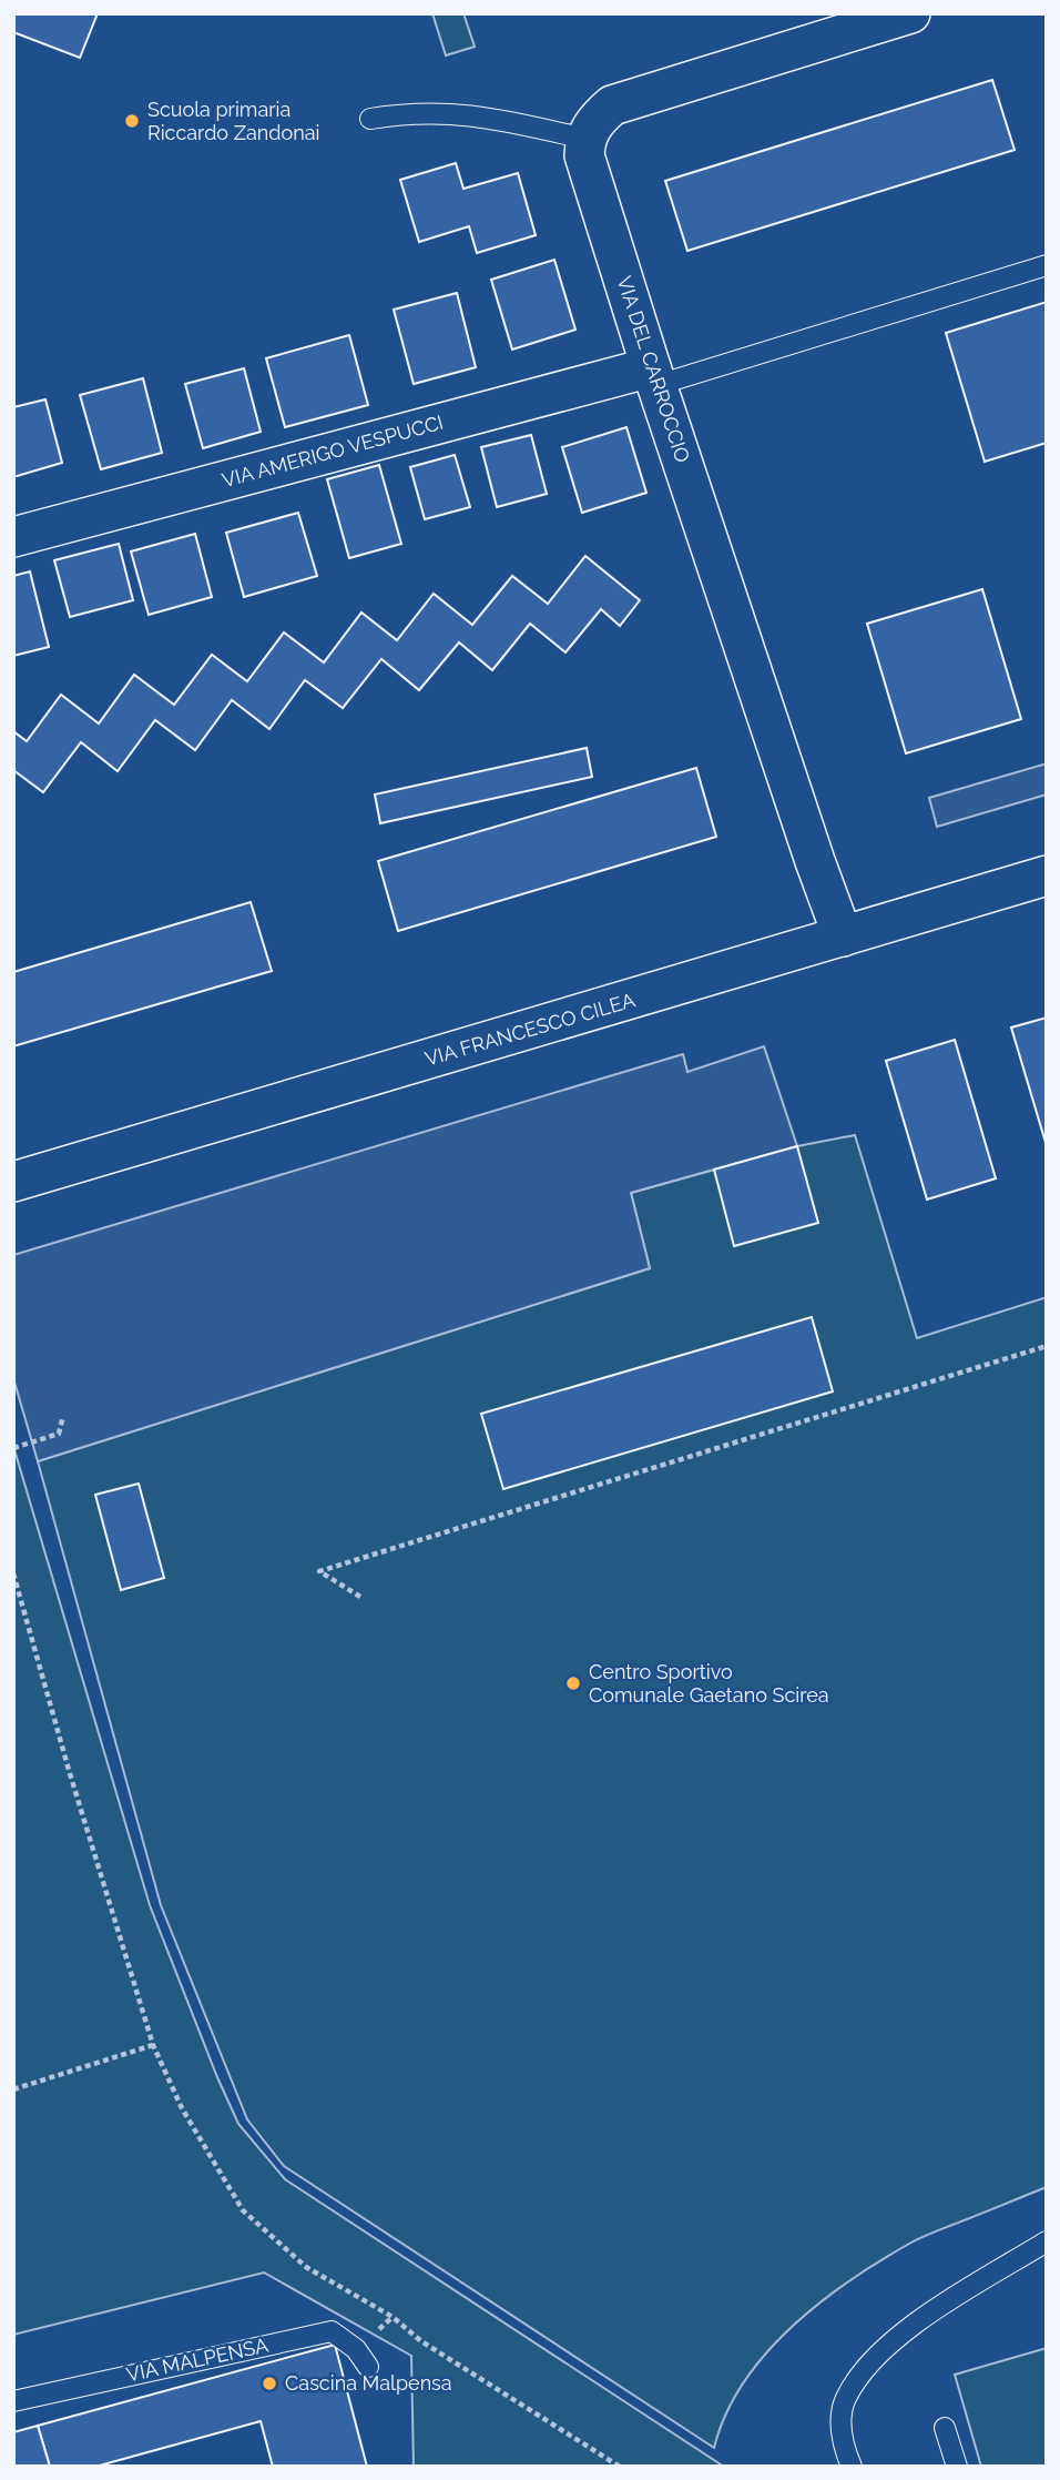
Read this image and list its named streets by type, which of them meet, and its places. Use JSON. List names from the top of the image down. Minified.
{"streets":{"street":["VIA DEL CARROCCIO","VIA AMERIGO VESPUCCI","VIA FRANCESCO CILEA"],"lane":["VIA MALPENSA"]},"crossings":[["VIA DEL CARROCCIO","VIA AMERIGO VESPUCCI"],["VIA DEL CARROCCIO","VIA FRANCESCO CILEA"]],"places":["Scuola primaria Riccardo Zandonai","Centro Sportivo Comunale Gaetano Scirea","Cascina Malpensa"]}
